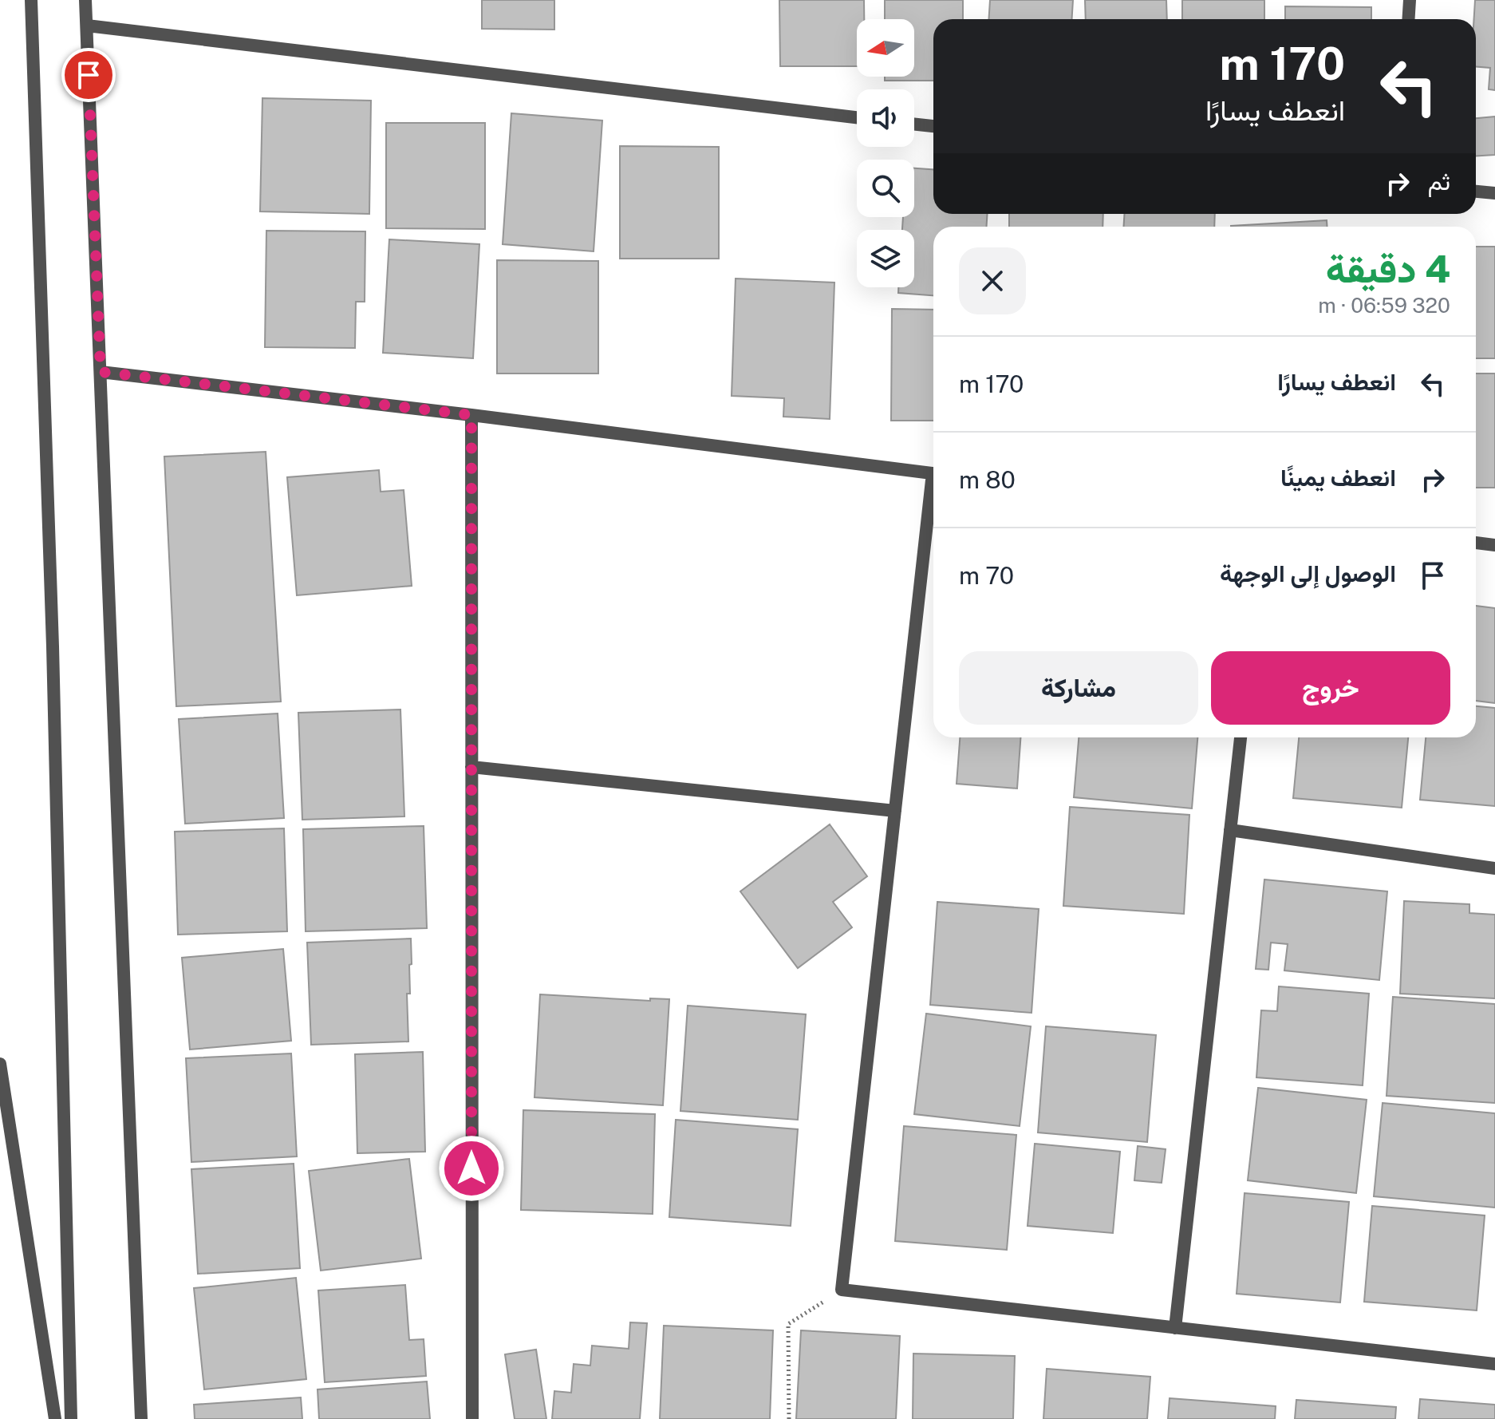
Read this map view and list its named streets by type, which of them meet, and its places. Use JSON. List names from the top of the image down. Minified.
{"north":"left","page":{"turn":["170 m","انعطف يسارًا"],"then":"ثم","heading":["4 دقيقة","320 m · 06:59"],"list":[{"name":"انعطف يسارًا","value":"170 m"},{"name":"انعطف يمينًا","value":"80 m"},{"name":"الوصول إلى الوجهة","value":"70 m"}],"buttons":["خروج","مشاركة"]}}
